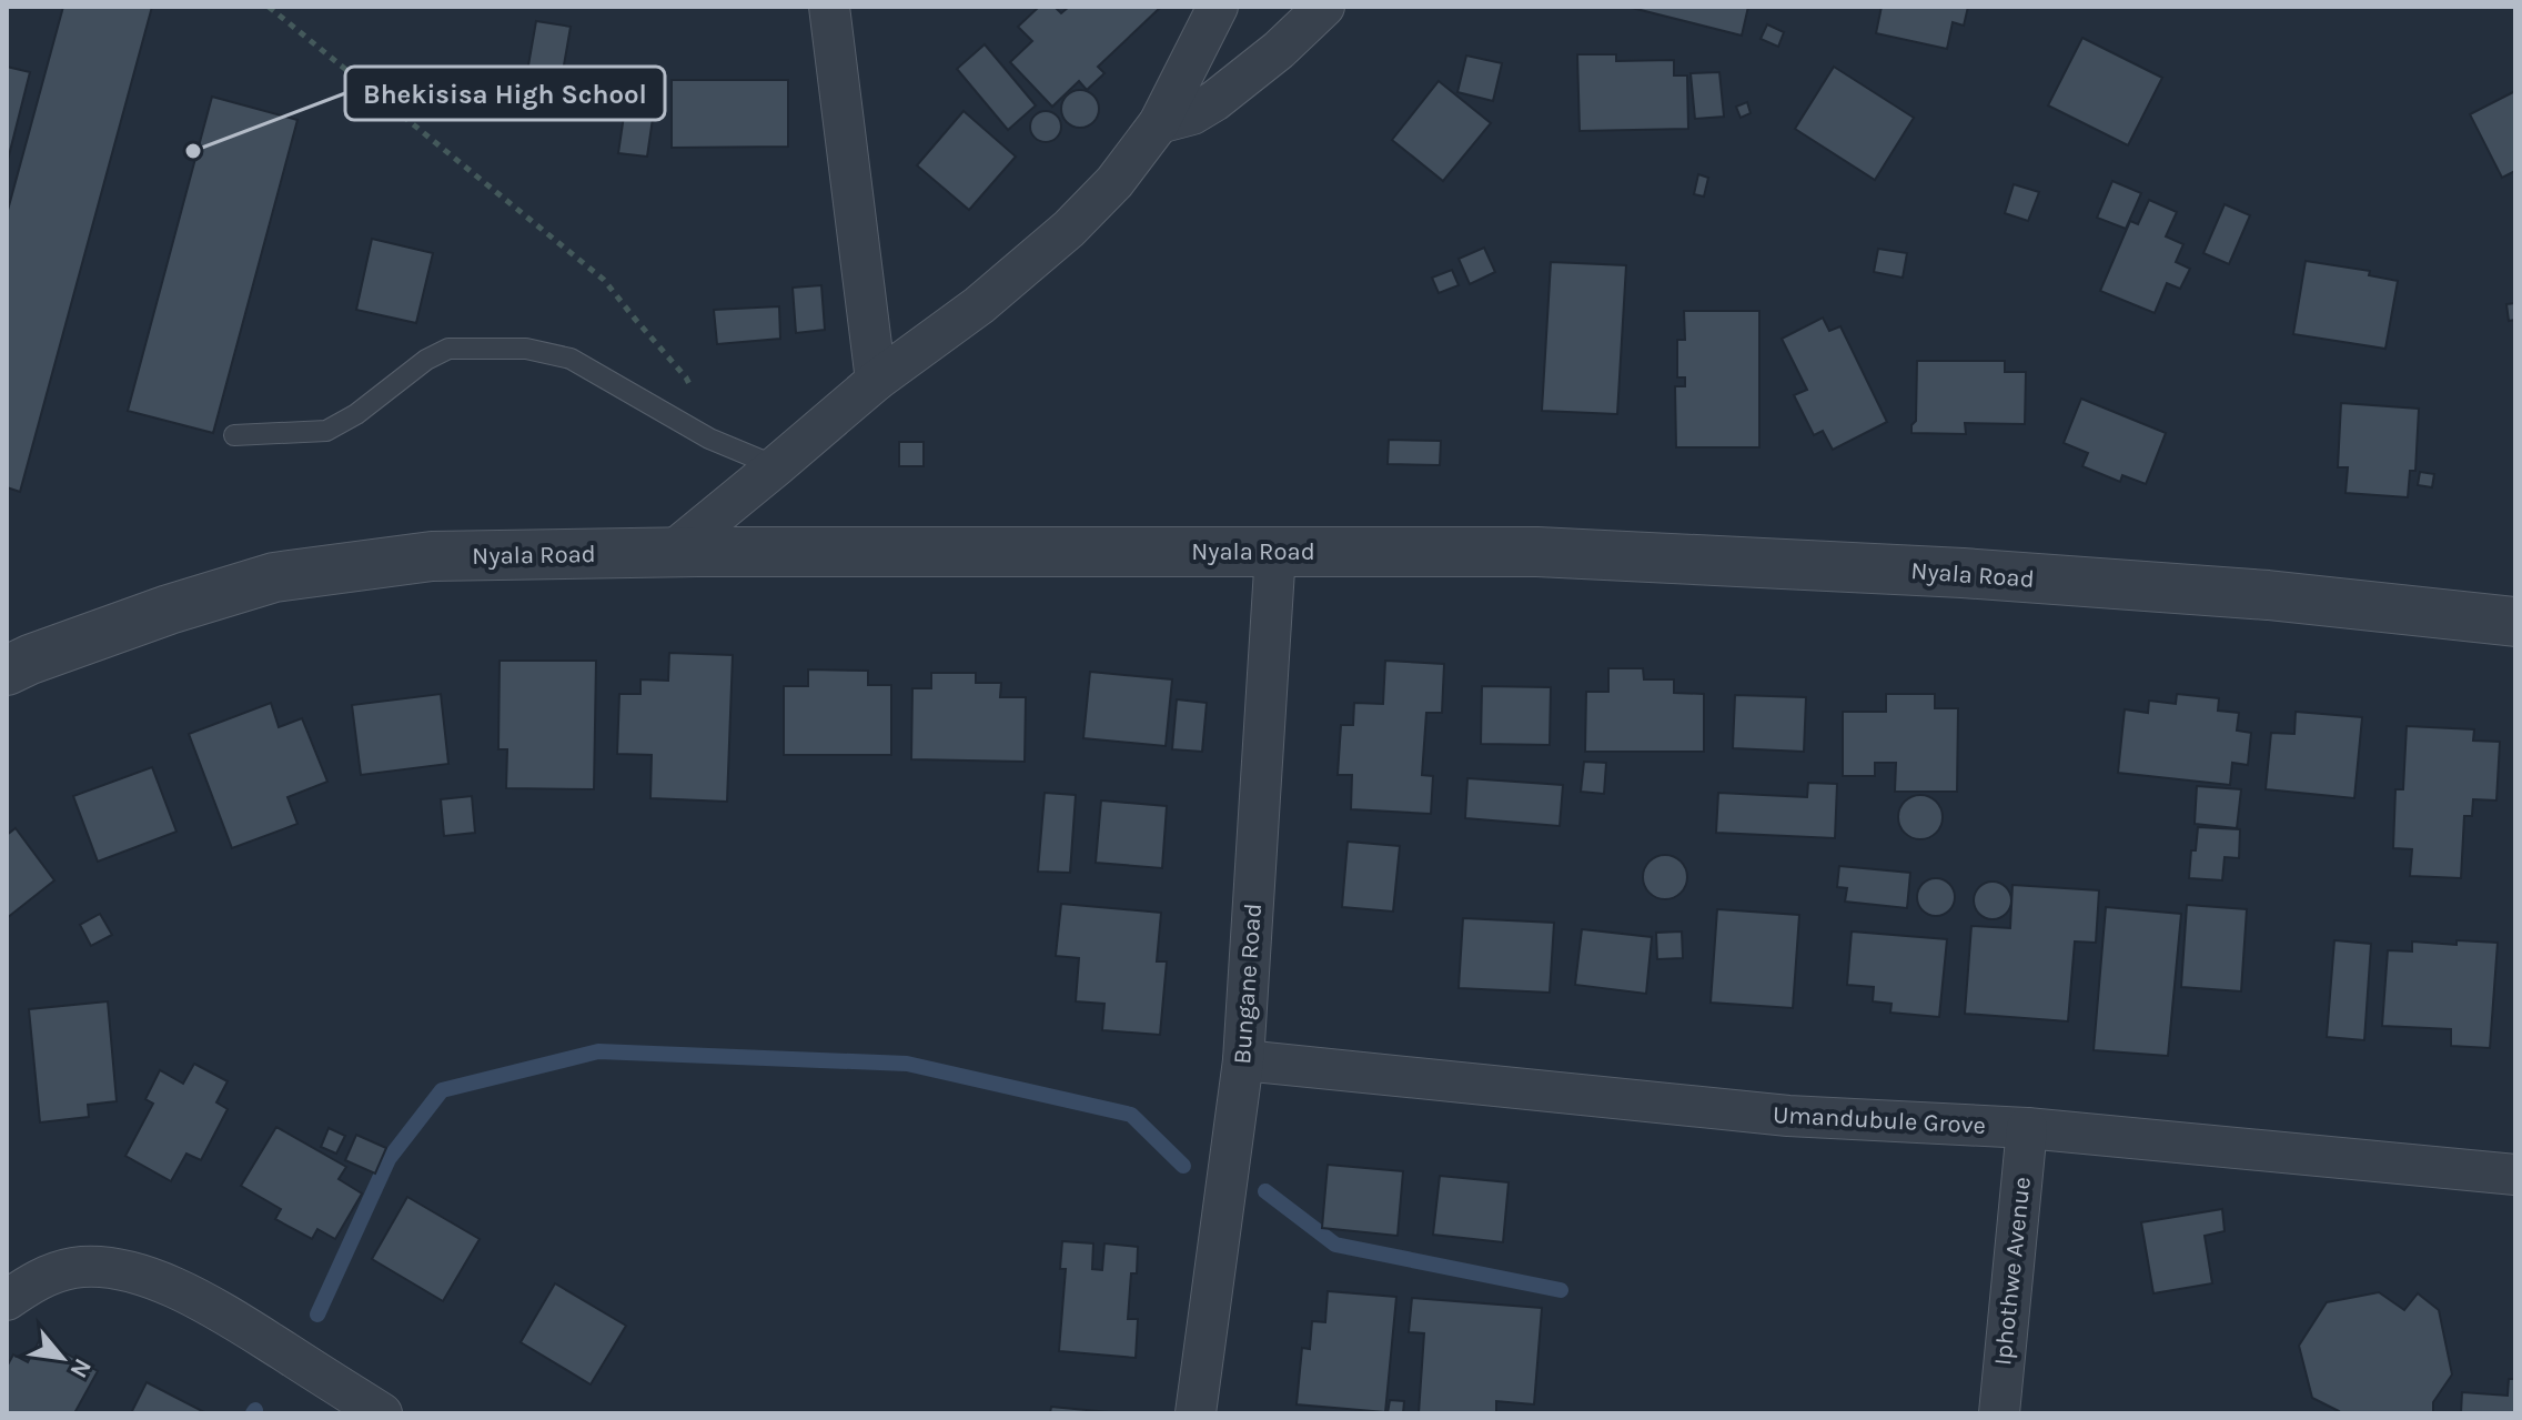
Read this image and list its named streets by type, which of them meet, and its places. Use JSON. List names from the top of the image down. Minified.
{"streets":{"street":["Nyala Road","Bungane Road","Umandubule Grove","Iphothwe Avenue"]},"crossings":[["Nyala Road","Bungane Road"],["Bungane Road","Umandubule Grove"],["Umandubule Grove","Iphothwe Avenue"]],"places":["Bhekisisa High School"],"north":"bottom right"}
